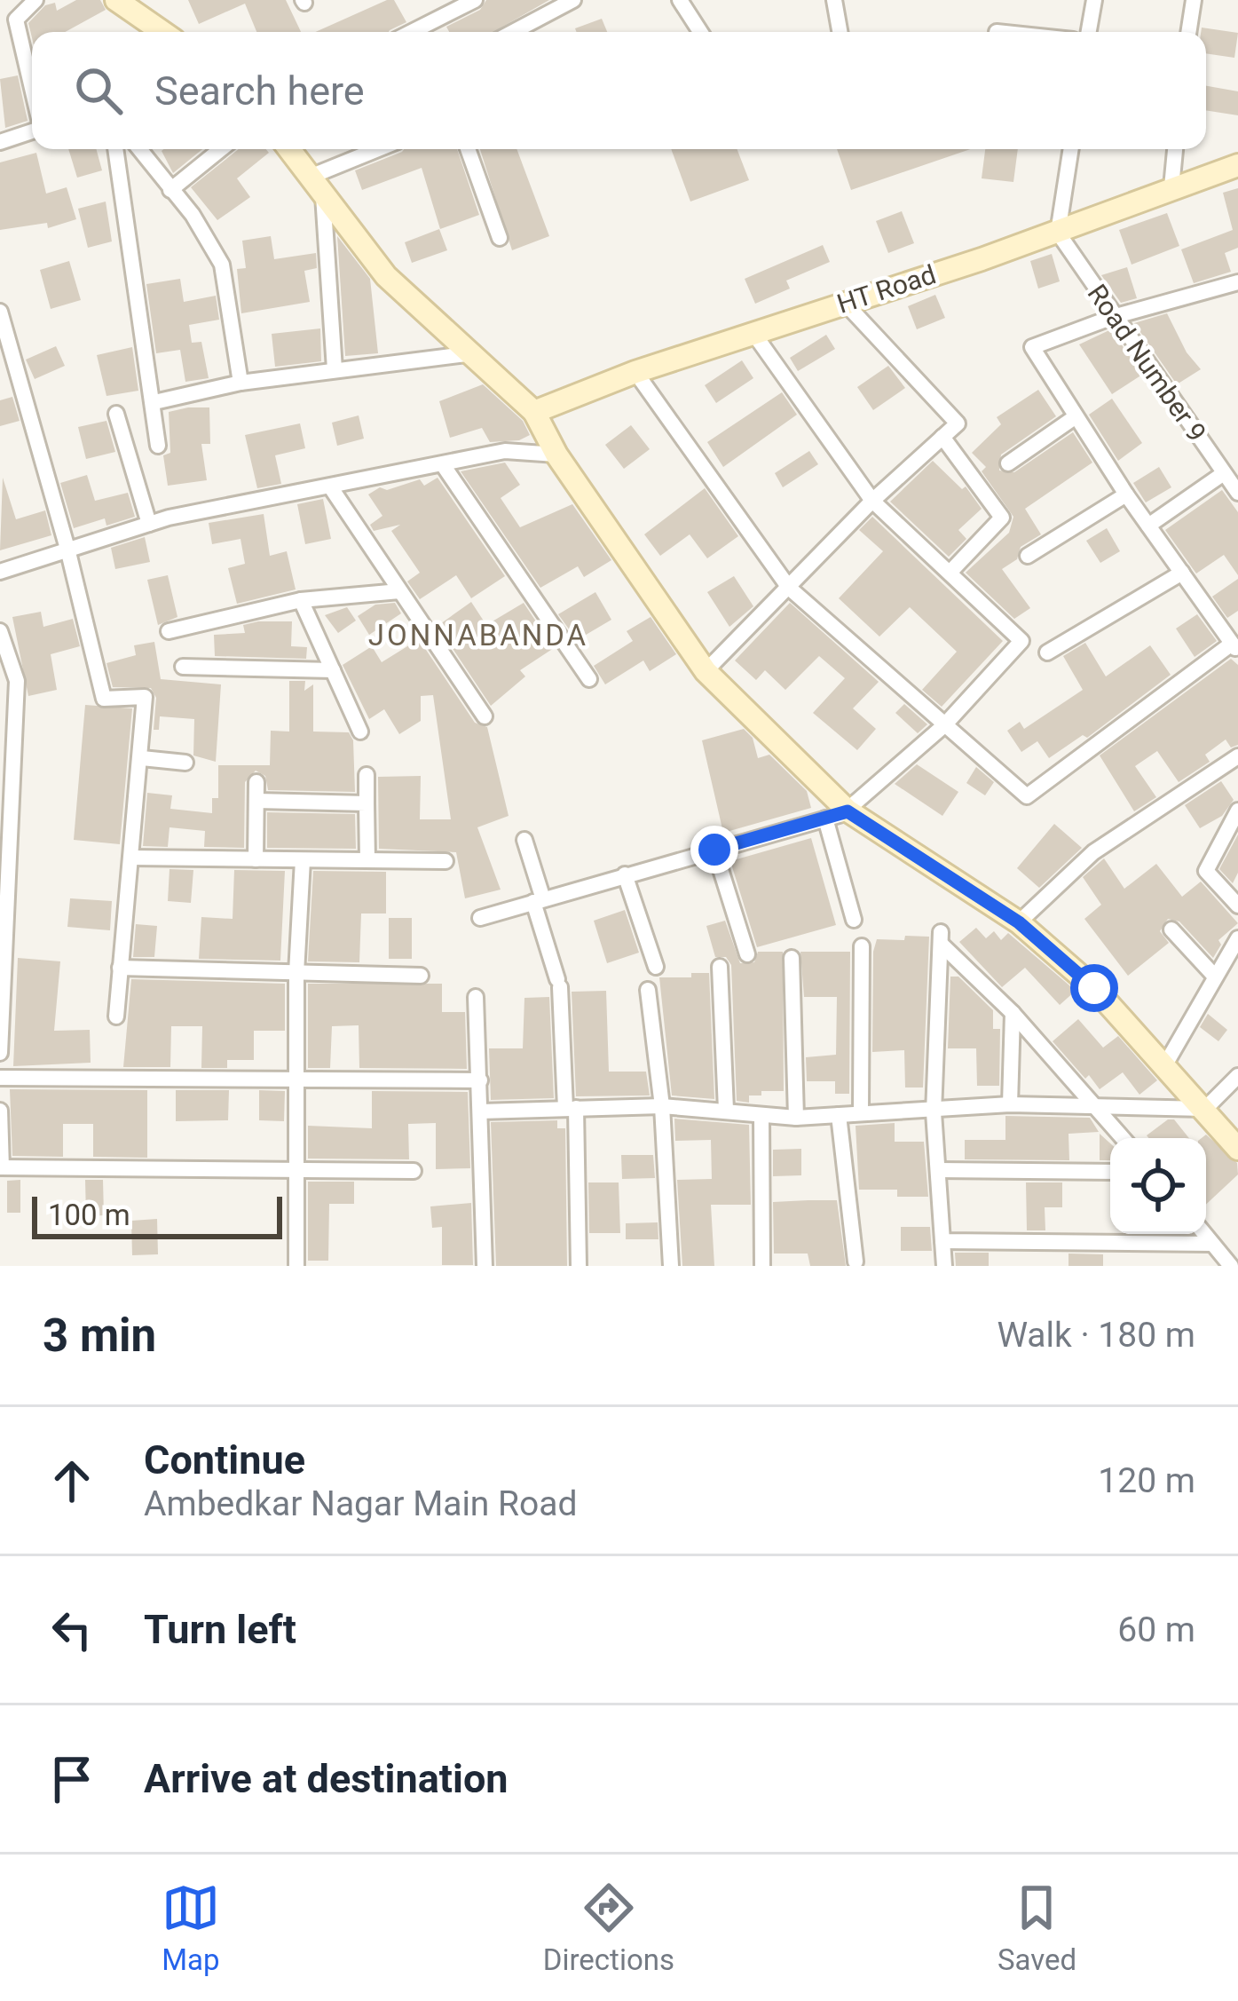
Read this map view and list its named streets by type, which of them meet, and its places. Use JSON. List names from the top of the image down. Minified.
{"streets":{"street":["HT Road","Road Number 9"]},"crossings":[["HT Road","Road Number 9"]],"districts":["JONNABANDA"],"scale_bar":"100 m","page":{"search":"Search here","scale":"100 m","heading":["3 min","Walk · 180 m"],"list":[["Continue","Ambedkar Nagar Main Road","120 m"],["Turn left","60 m"],"Arrive at destination"],"nav":["Map","Directions","Saved"]}}
